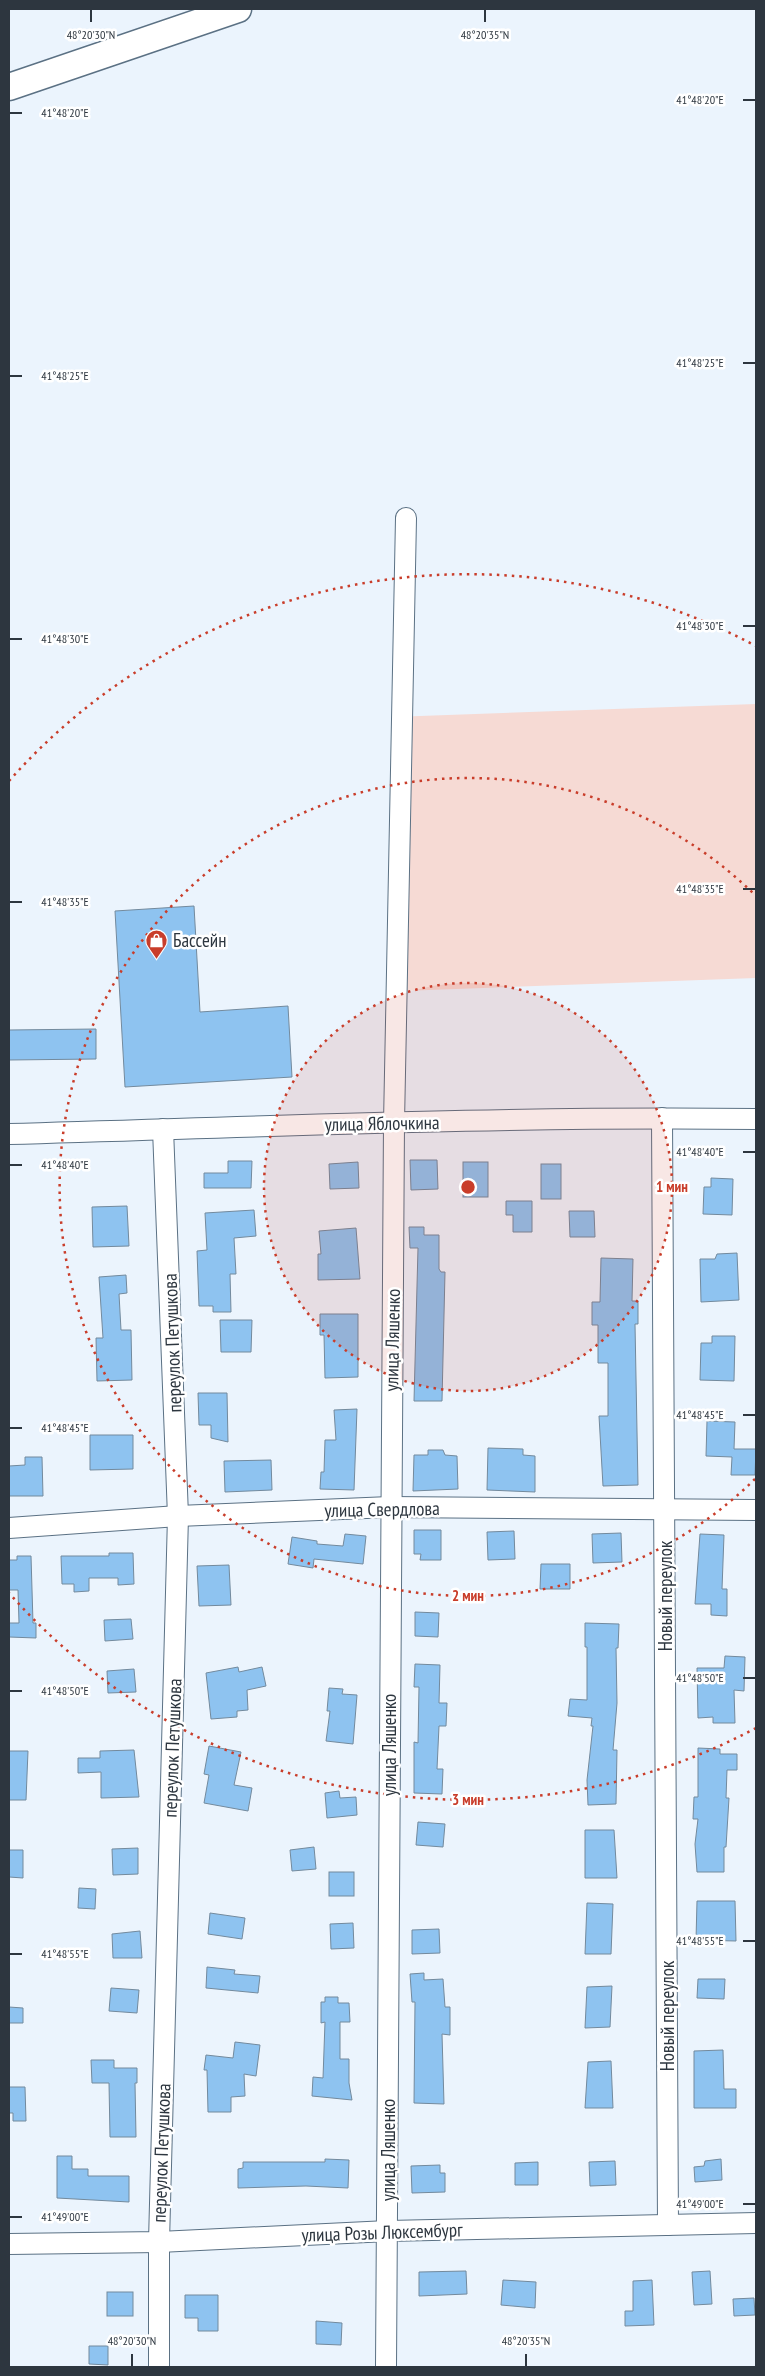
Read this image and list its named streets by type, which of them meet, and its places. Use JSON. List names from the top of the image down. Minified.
{"streets":{"street":["улица Яблочкина","улица Ляшенко","переулок Петушкова","улица Свердлова","Новый переулок","улица Розы Люксембург"]},"crossings":[["улица Яблочкина","улица Ляшенко"],["улица Яблочкина","переулок Петушкова"],["улица Яблочкина","Новый переулок"],["улица Ляшенко","улица Свердлова"],["улица Ляшенко","улица Розы Люксембург"],["переулок Петушкова","улица Свердлова"],["переулок Петушкова","улица Розы Люксембург"],["улица Свердлова","Новый переулок"],["Новый переулок","улица Розы Люксембург"]],"places":{"shop":["Бассейн"]},"coordinates":["48°20'30\"N","48°20'35\"N","41°48'20\"E","41°48'25\"E","41°48'30\"E","41°48'35\"E","41°48'40\"E","41°48'45\"E","41°48'50\"E","41°48'55\"E","41°49'00\"E"],"rings":["1 мин","2 мин","3 мин"]}
